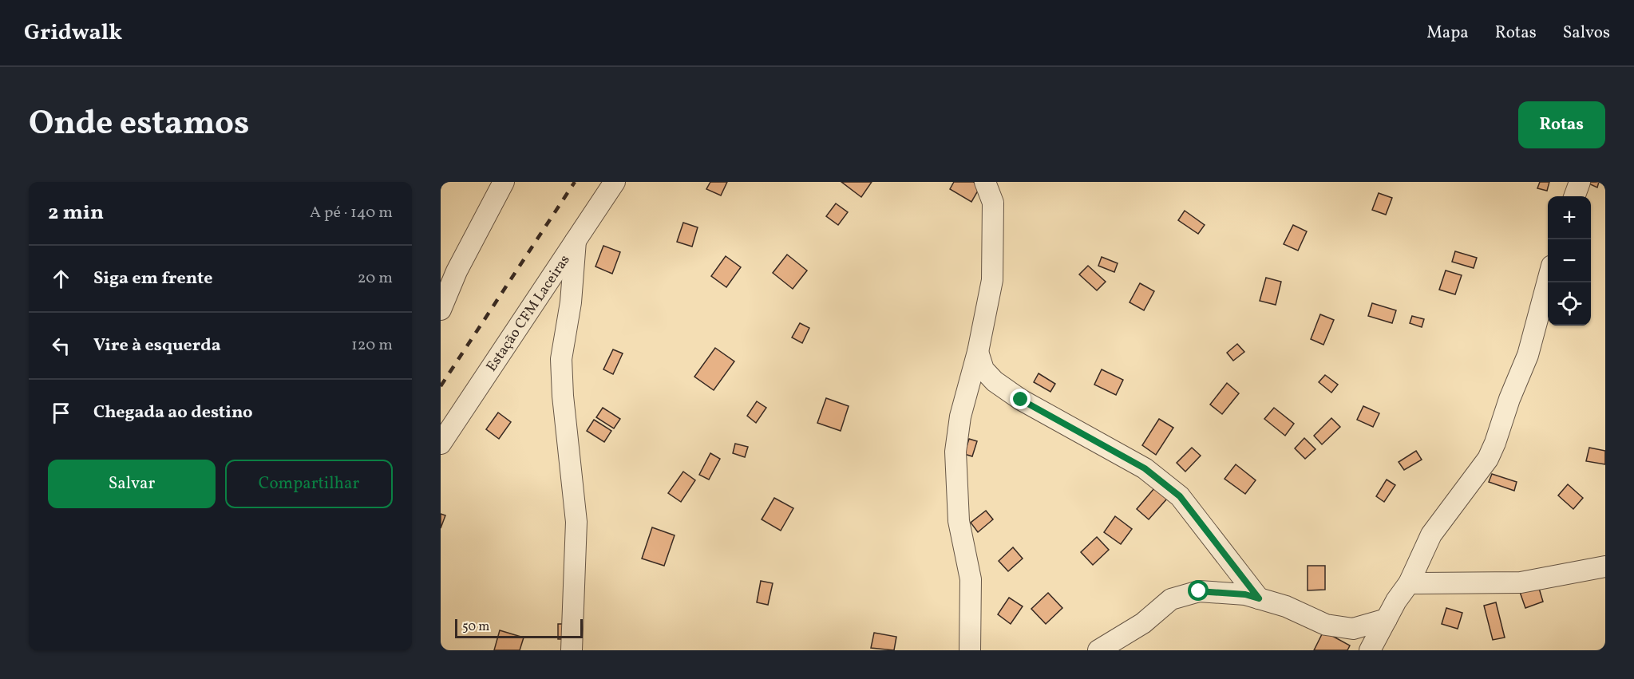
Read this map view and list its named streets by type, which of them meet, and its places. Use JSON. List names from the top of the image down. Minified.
{"streets":{"street":["Estação CFM Laceiras"]},"scale_bar":"50 m","page":{"header":"Gridwalk","nav":["Mapa","Rotas","Salvos"],"title":"Onde estamos","buttons":["Rotas",["Salvar","Compartilhar"]],"heading":["2 min","A pé · 140 m"],"map_buttons":["+","−"],"list":[["Siga em frente","20 m"],["Vire à esquerda","120 m"],"Chegada ao destino"],"scale":"50 m"}}
